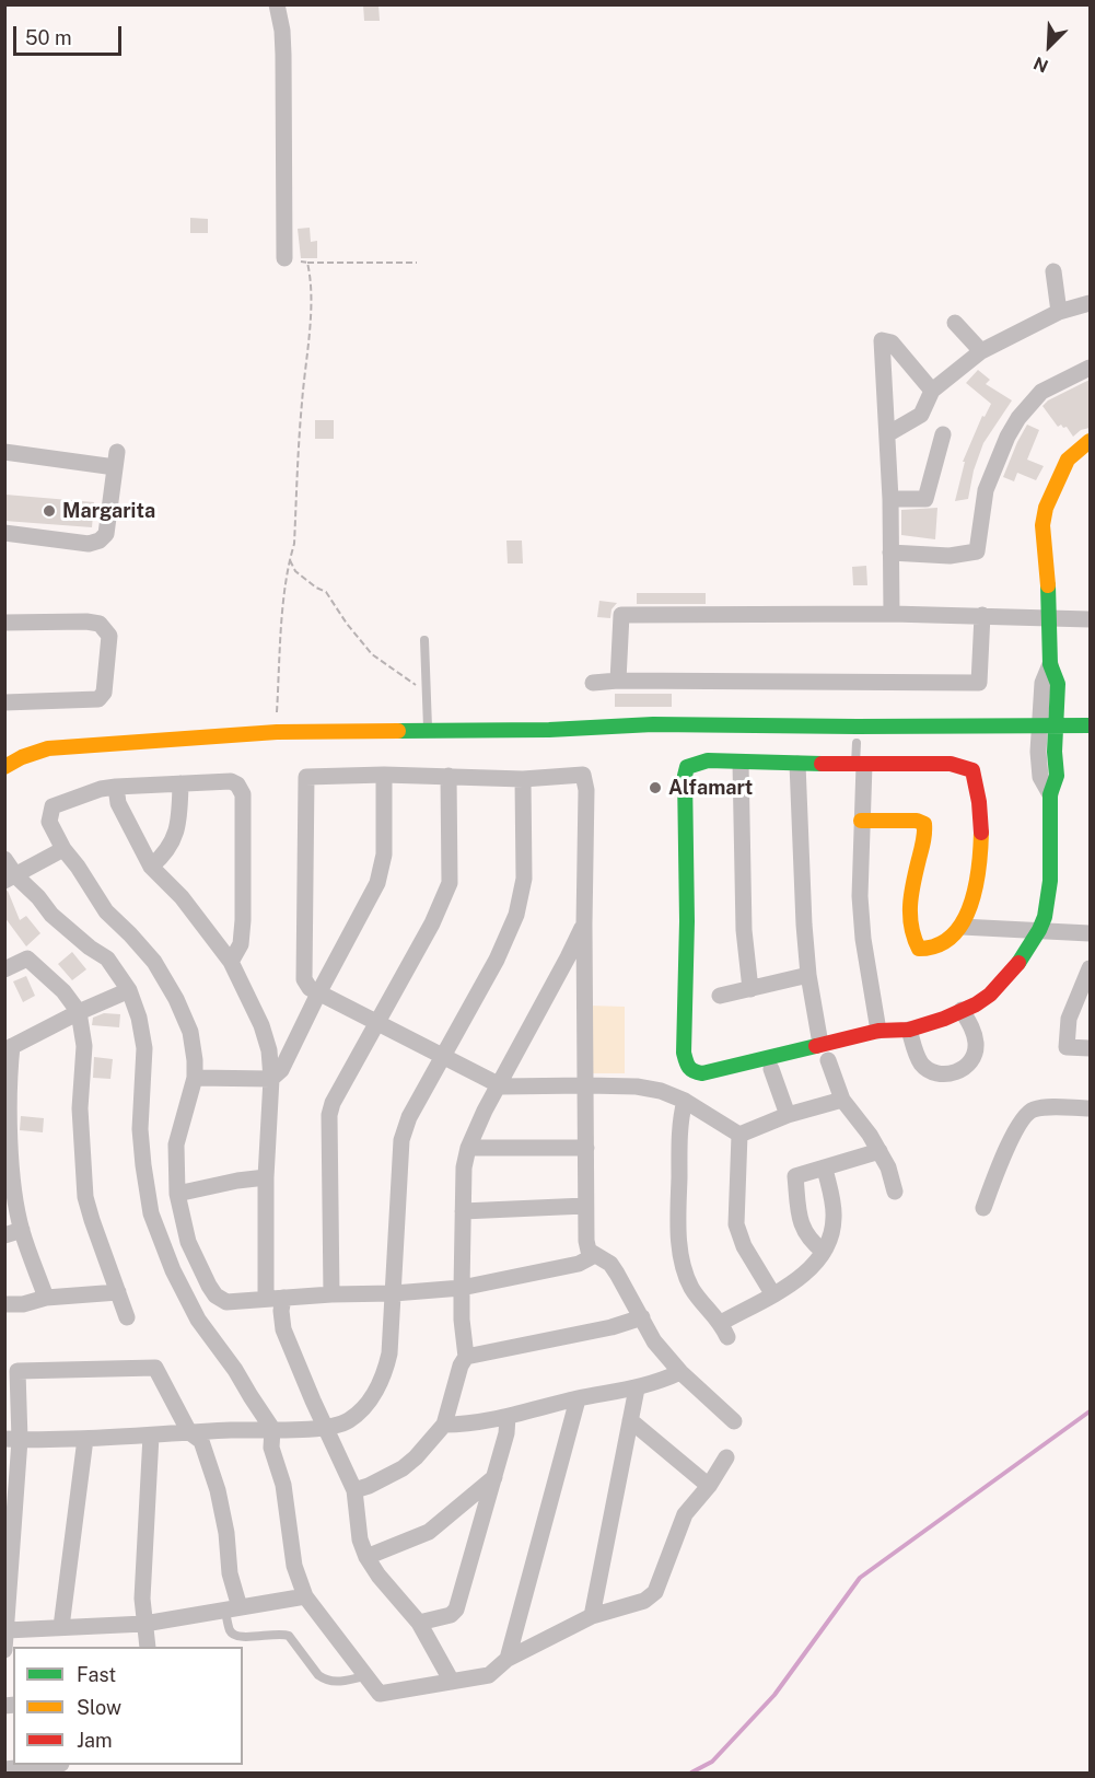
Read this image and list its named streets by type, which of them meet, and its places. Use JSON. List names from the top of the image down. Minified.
{"places":["Margarita","Alfamart"],"legend":["Fast","Slow","Jam"],"scale_bar":"50 m","north":"bottom left"}
